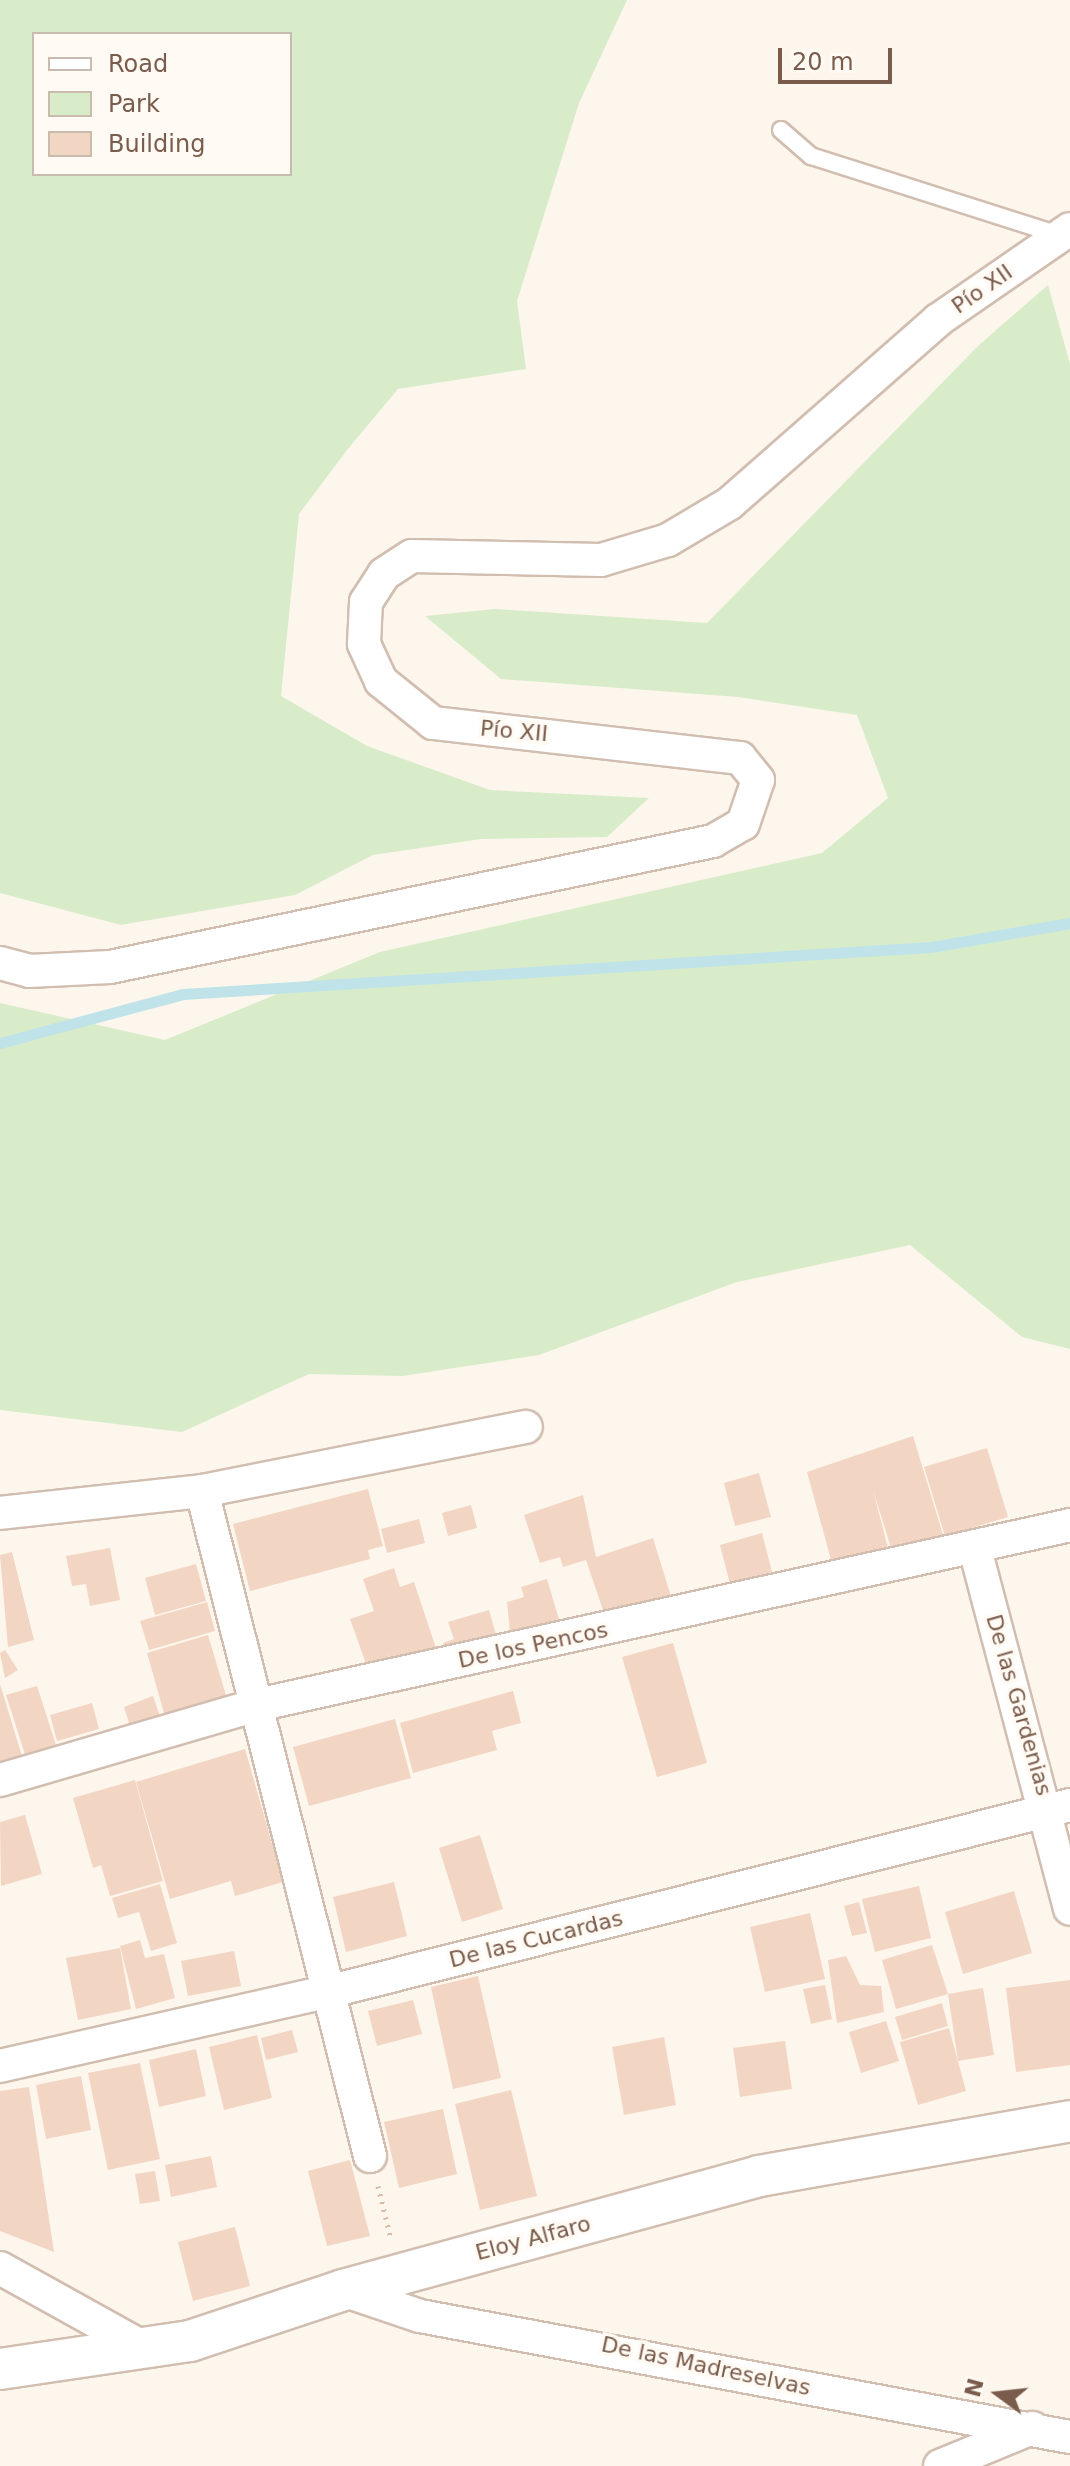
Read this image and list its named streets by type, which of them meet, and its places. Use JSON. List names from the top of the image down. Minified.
{"streets":{"street":["Pío XII","De los Pencos","De las Gardenias","De las Cucardas","Eloy Alfaro","De las Madreselvas"]},"crossings":[["De los Pencos","De las Gardenias"],["De las Gardenias","De las Cucardas"],["Eloy Alfaro","De las Madreselvas"]],"legend":["Road","Park","Building"],"scale_bar":"20 m","north":"left"}
